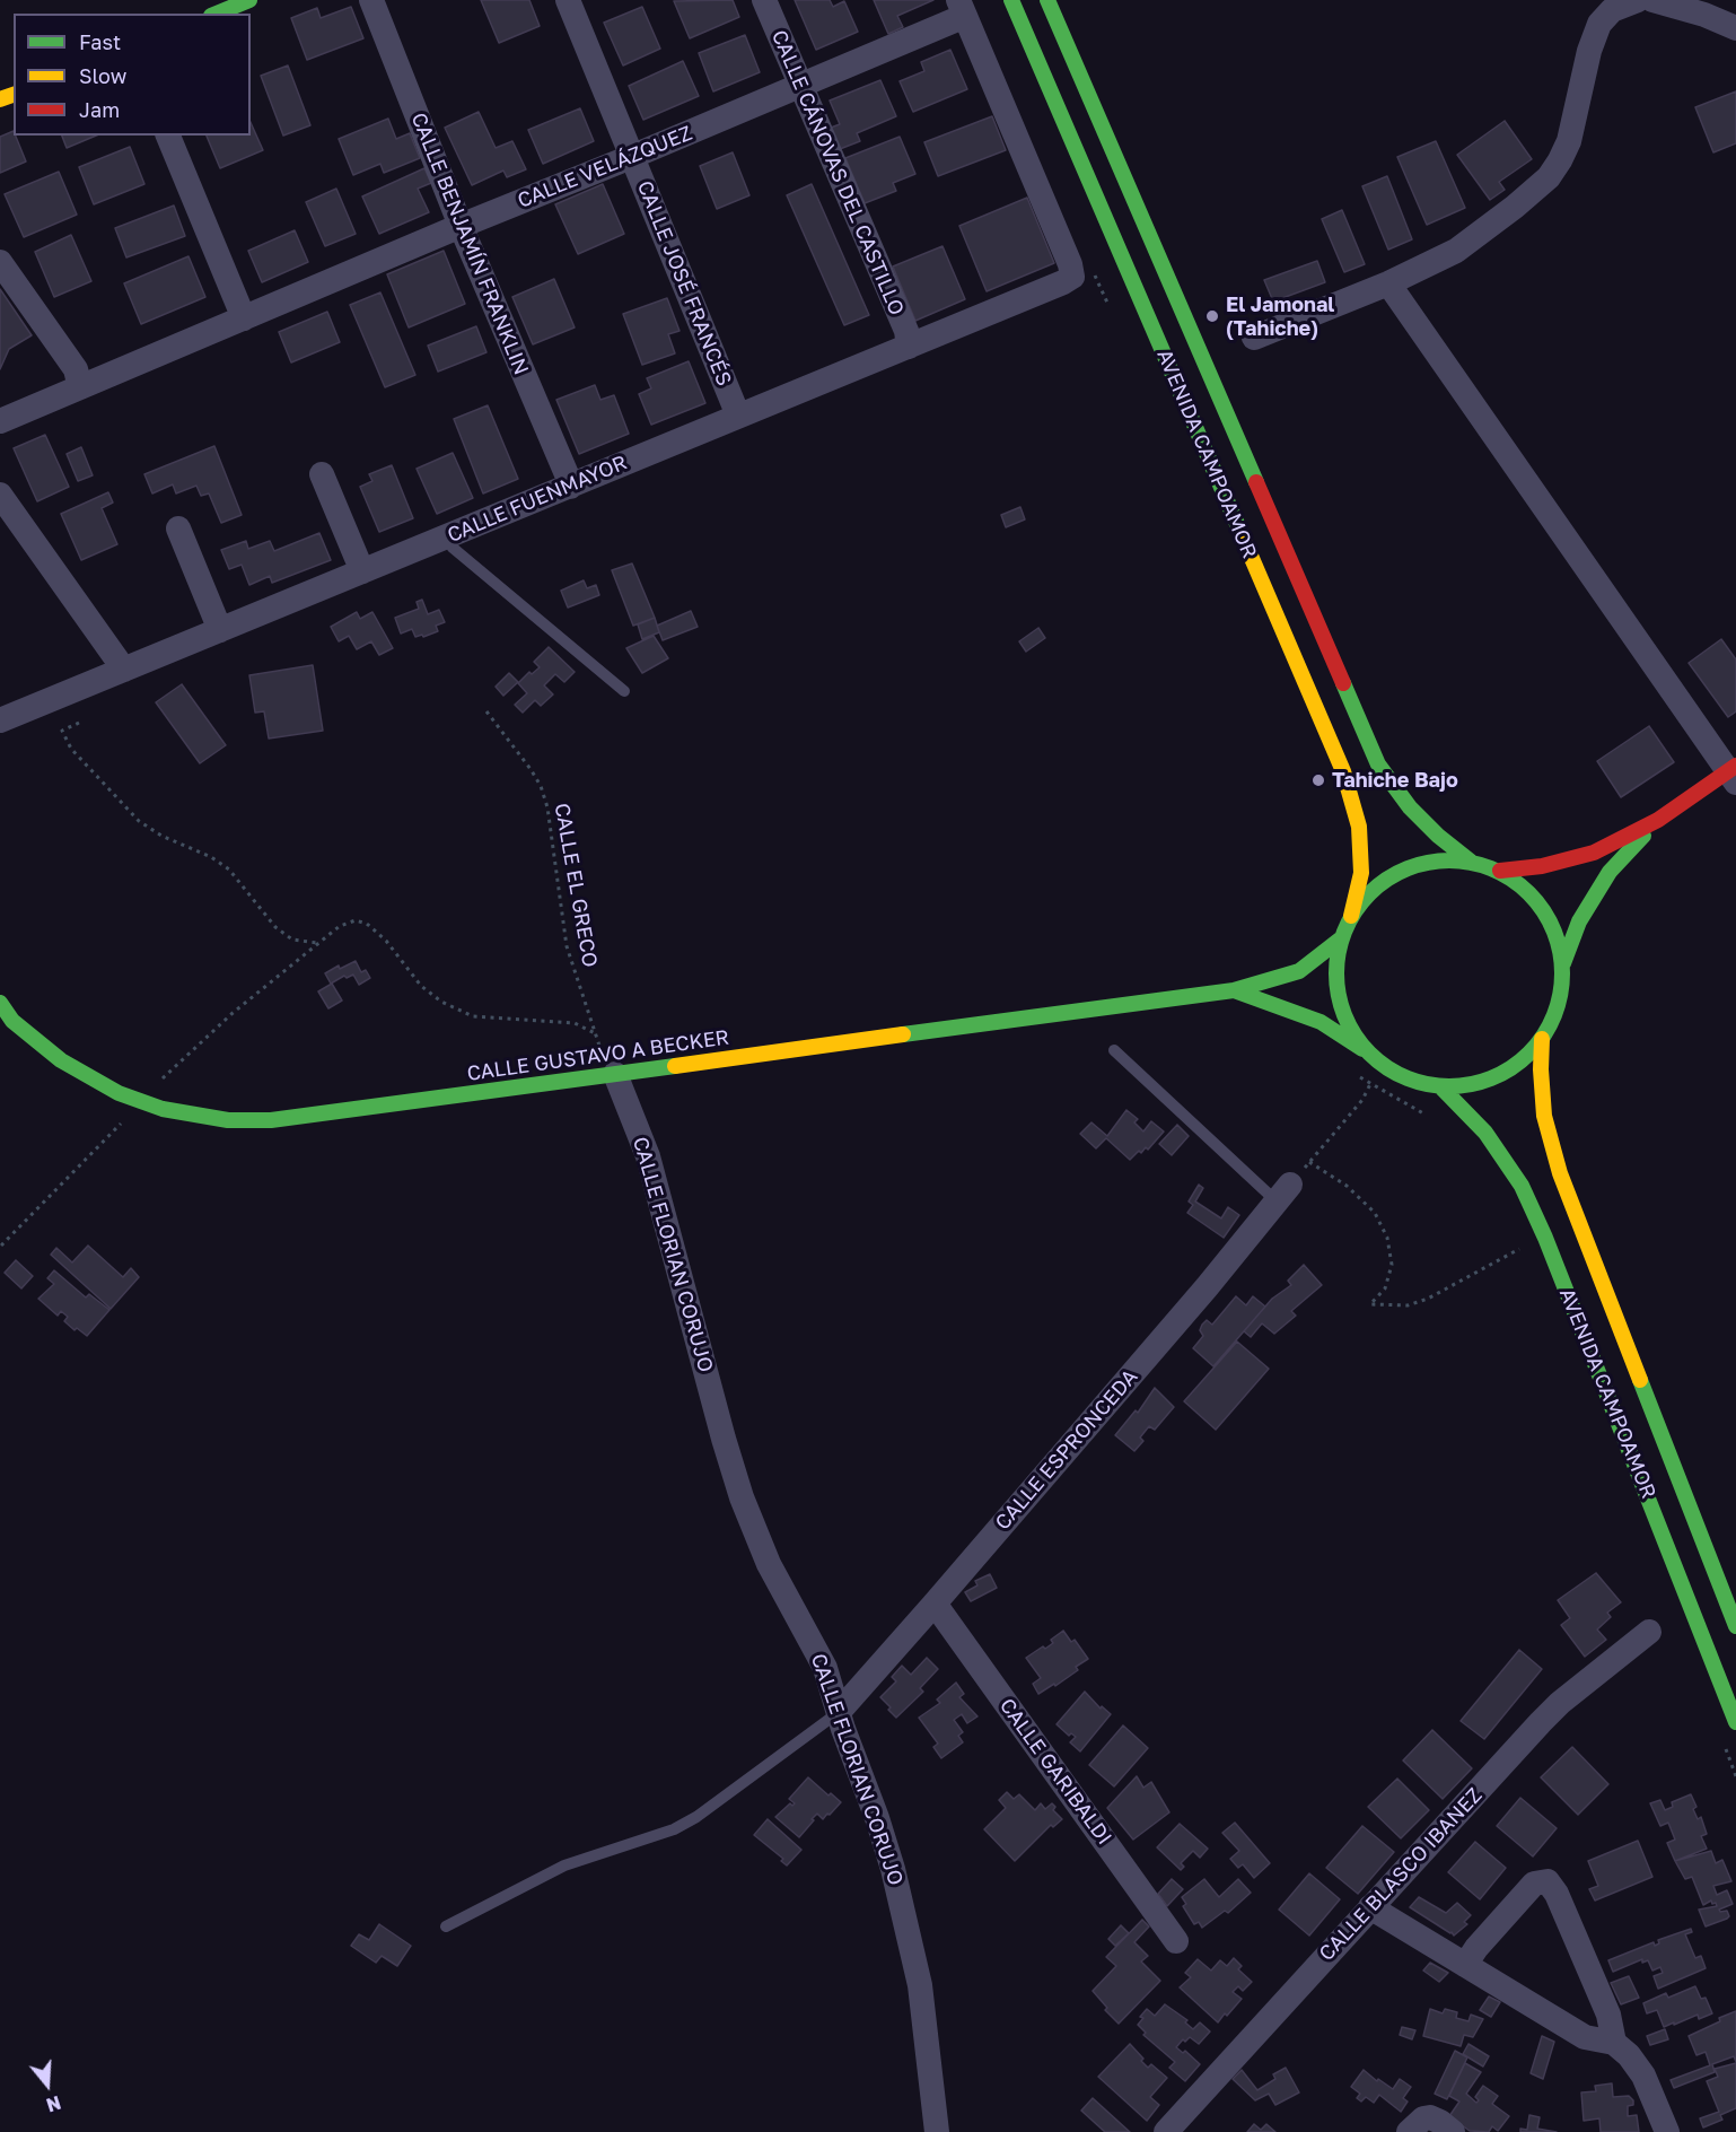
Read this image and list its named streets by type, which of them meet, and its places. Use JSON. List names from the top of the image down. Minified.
{"streets":{"main road":["AVENIDA CAMPOAMOR","CALLE GUSTAVO A BECKER"],"street":["CALLE VELÁZQUEZ","CALLE CÁNOVAS DEL CASTILLO","CALLE BENJAMÍN FRANKLIN","CALLE JOSÉ FRANCÉS","CALLE FUENMAYOR","CALLE FLORIAN CORUJO","CALLE ESPRONCEDA","CALLE GARIBALDI","CALLE BLASCO IBANEZ"],"path":["CALLE EL GRECO"]},"crossings":[["CALLE VELÁZQUEZ","CALLE CÁNOVAS DEL CASTILLO"],["CALLE VELÁZQUEZ","CALLE BENJAMÍN FRANKLIN"],["CALLE VELÁZQUEZ","CALLE JOSÉ FRANCÉS"],["CALLE VELÁZQUEZ","CALLE FUENMAYOR"],["CALLE CÁNOVAS DEL CASTILLO","CALLE FUENMAYOR"],["CALLE BENJAMÍN FRANKLIN","CALLE FUENMAYOR"],["CALLE JOSÉ FRANCÉS","CALLE FUENMAYOR"],["AVENIDA CAMPOAMOR","CALLE GUSTAVO A BECKER"],["CALLE EL GRECO","CALLE GUSTAVO A BECKER"],["CALLE EL GRECO","CALLE FLORIAN CORUJO"],["CALLE GUSTAVO A BECKER","CALLE FLORIAN CORUJO"],["CALLE FLORIAN CORUJO","CALLE ESPRONCEDA"],["CALLE ESPRONCEDA","CALLE GARIBALDI"]],"places":["El Jamonal (Tahiche)","Tahiche Bajo"],"legend":["Fast","Slow","Jam"],"north":"bottom"}
